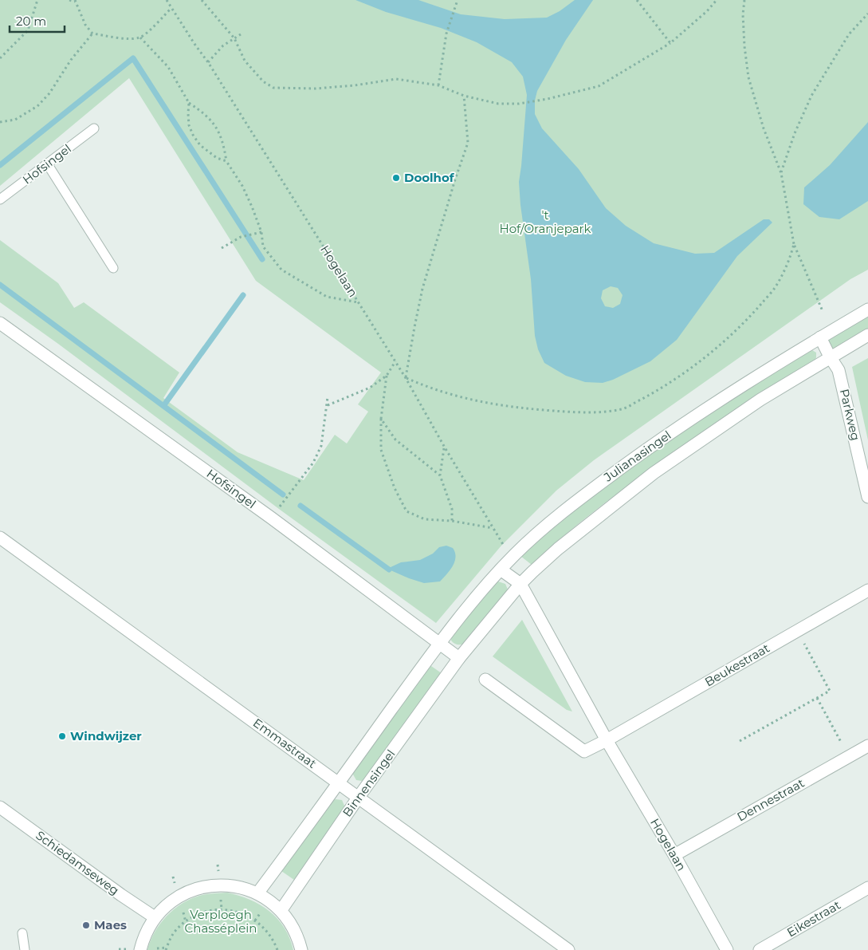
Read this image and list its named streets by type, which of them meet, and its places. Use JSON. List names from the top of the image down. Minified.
{"streets":{"street":["Hofsingel","Hogelaan","Parkweg","Julianasingel","Beukestraat","Emmastraat","Binnensingel","Dennestraat","Schiedamseweg","Eikestraat"]},"crossings":[["Hofsingel","Julianasingel"],["Hofsingel","Binnensingel"],["Hogelaan","Julianasingel"],["Hogelaan","Beukestraat"],["Hogelaan","Dennestraat"],["Parkweg","Julianasingel"],["Julianasingel","Binnensingel"],["Emmastraat","Binnensingel"]],"parks":["'t Hof/Oranjepark","Verploegh Chasséplein"],"places":["Doolhof","Windwijzer","Maes"],"scale_bar":"20 m"}
